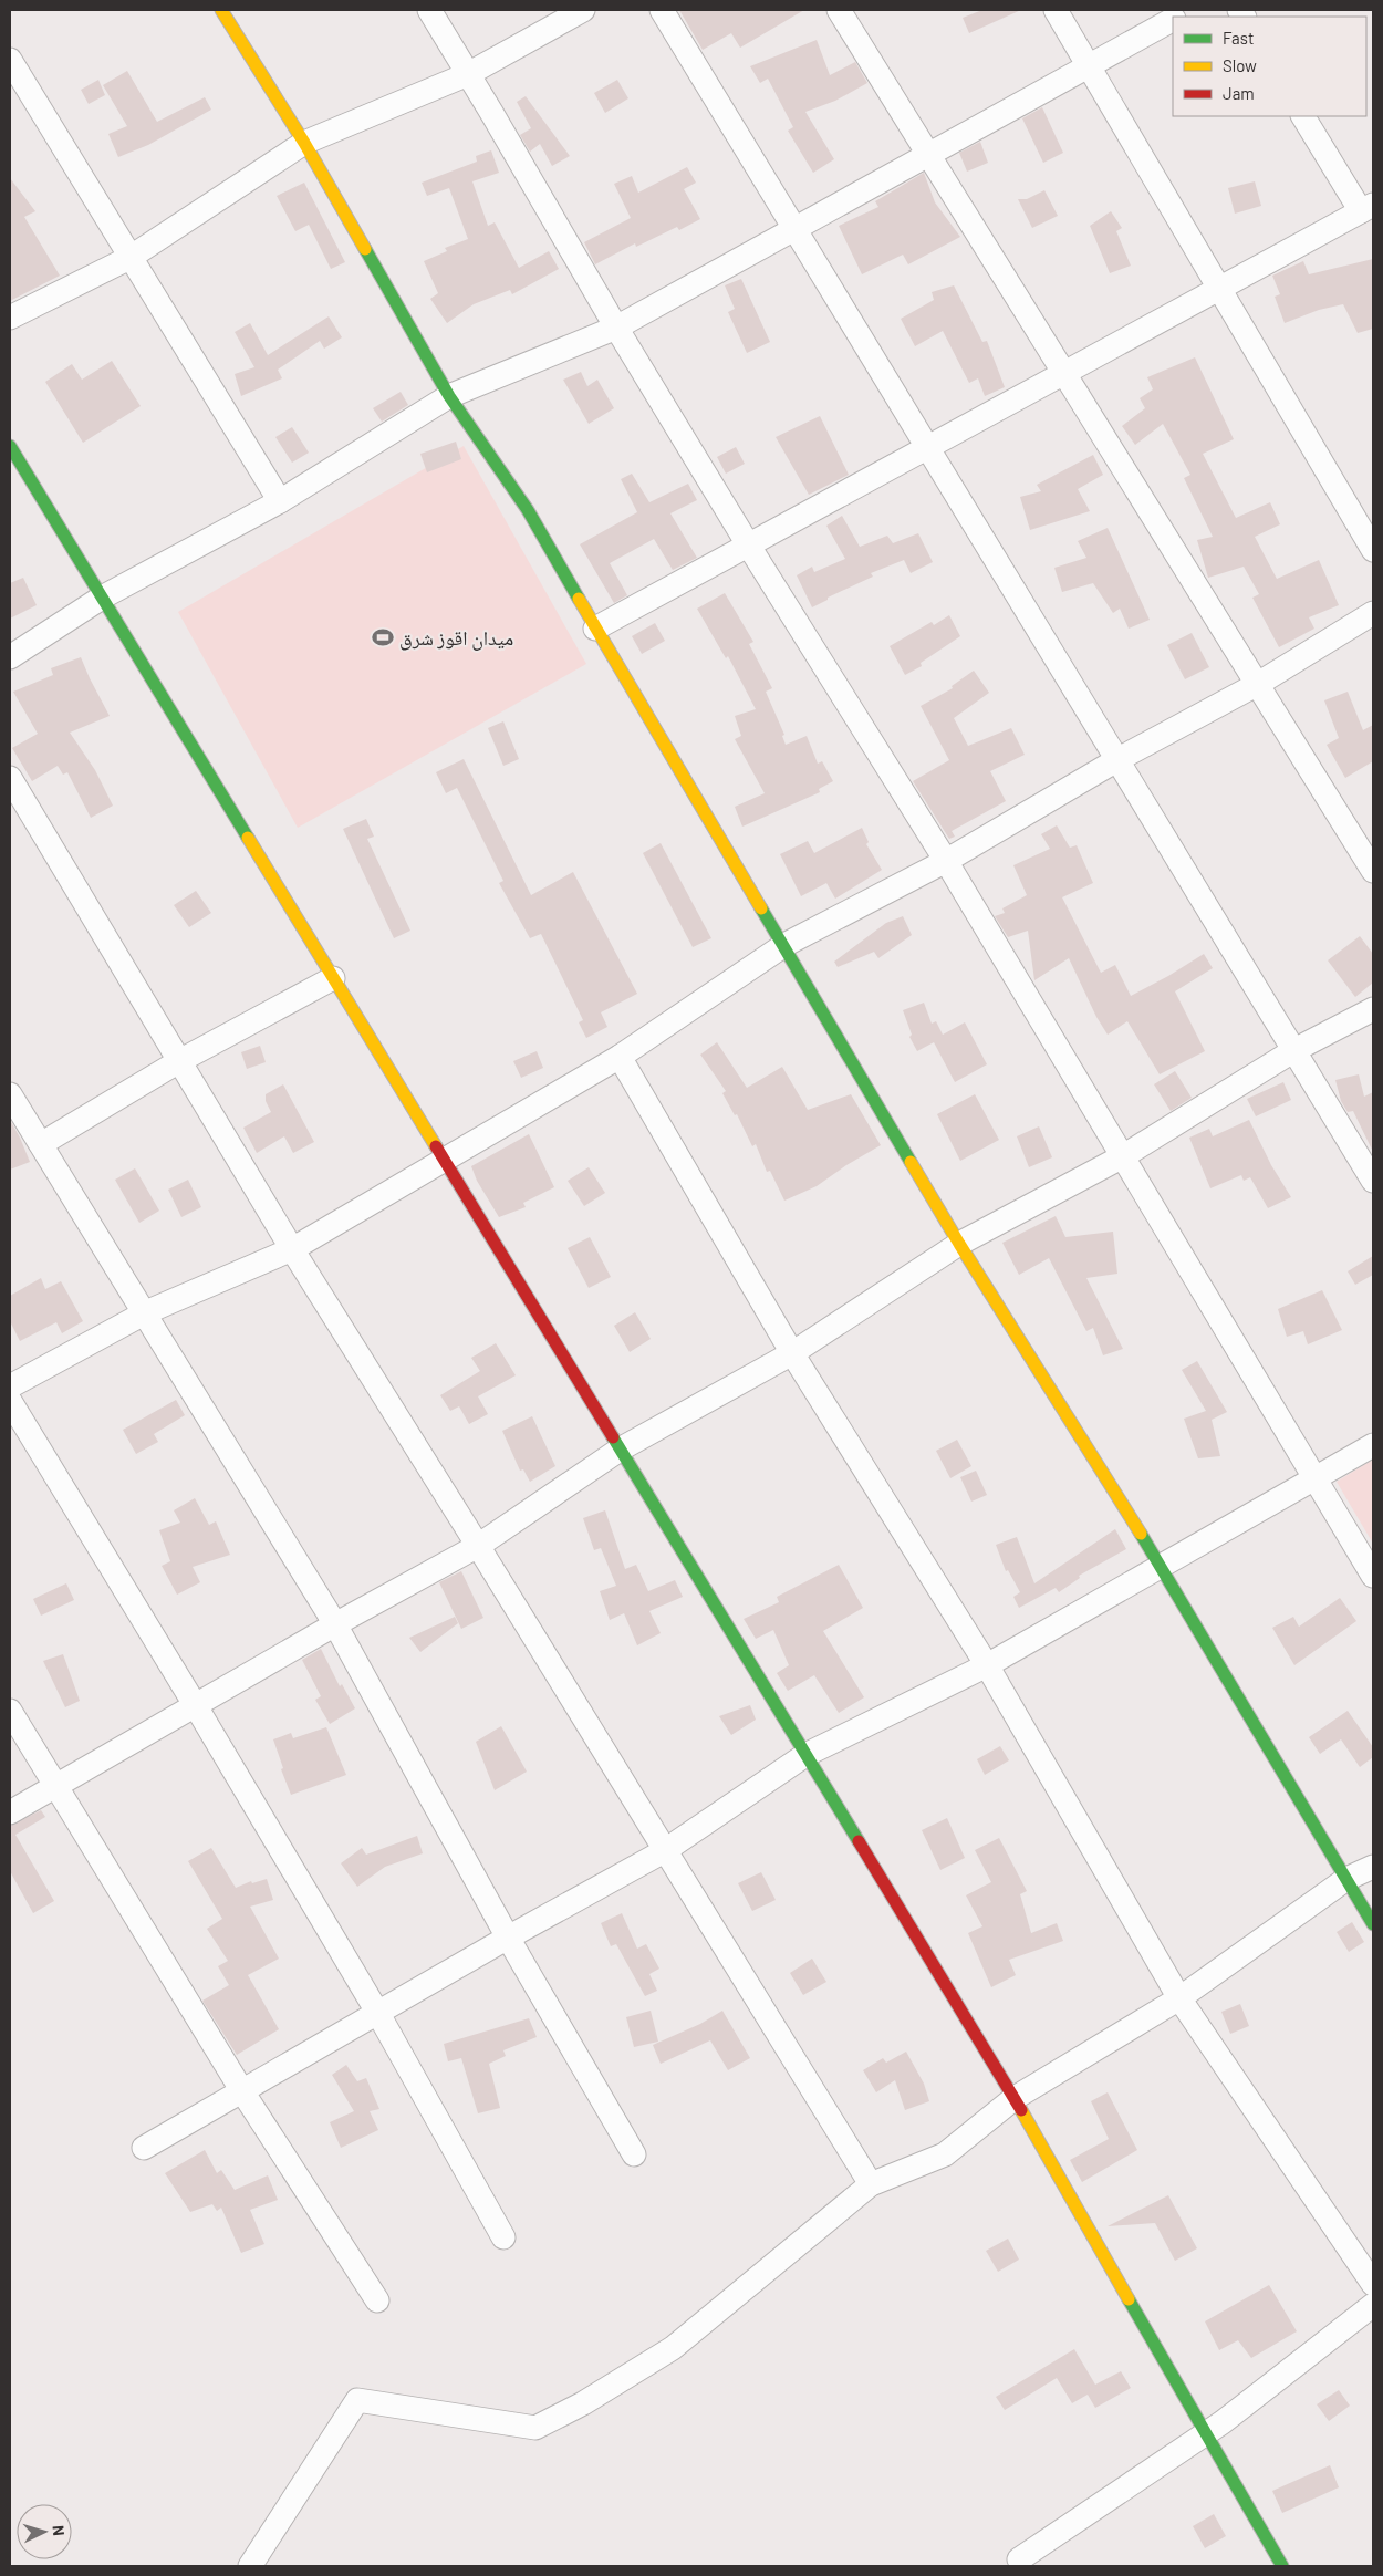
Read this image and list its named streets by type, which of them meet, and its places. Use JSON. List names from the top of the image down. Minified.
{"places":{"sports":["ميدان اقوز شرق"]},"legend":["Fast","Slow","Jam"],"north":"right"}
